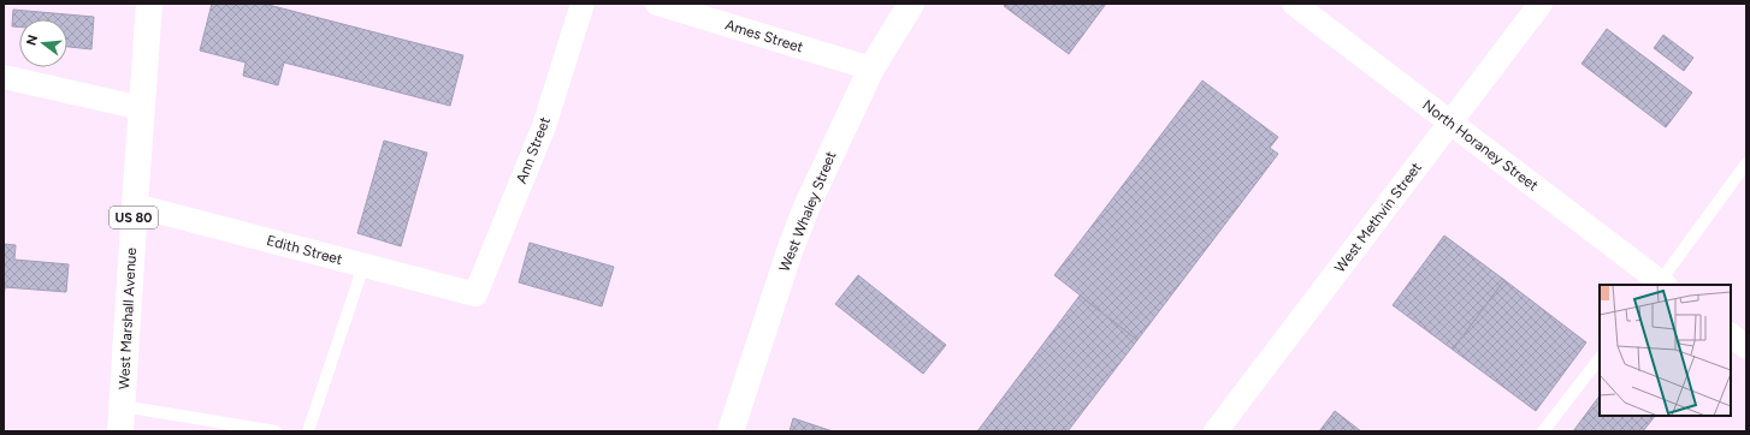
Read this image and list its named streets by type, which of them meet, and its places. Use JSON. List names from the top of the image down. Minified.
{"streets":{"street":["Ames Street","North Horaney Street","Ann Street","West Whaley Street","US 80","West Methvin Street","Edith Street","West Marshall Avenue"]},"crossings":[["Ames Street","West Whaley Street"],["North Horaney Street","West Methvin Street"],["Ann Street","Edith Street"],["Edith Street","West Marshall Avenue"]],"north":"left"}
